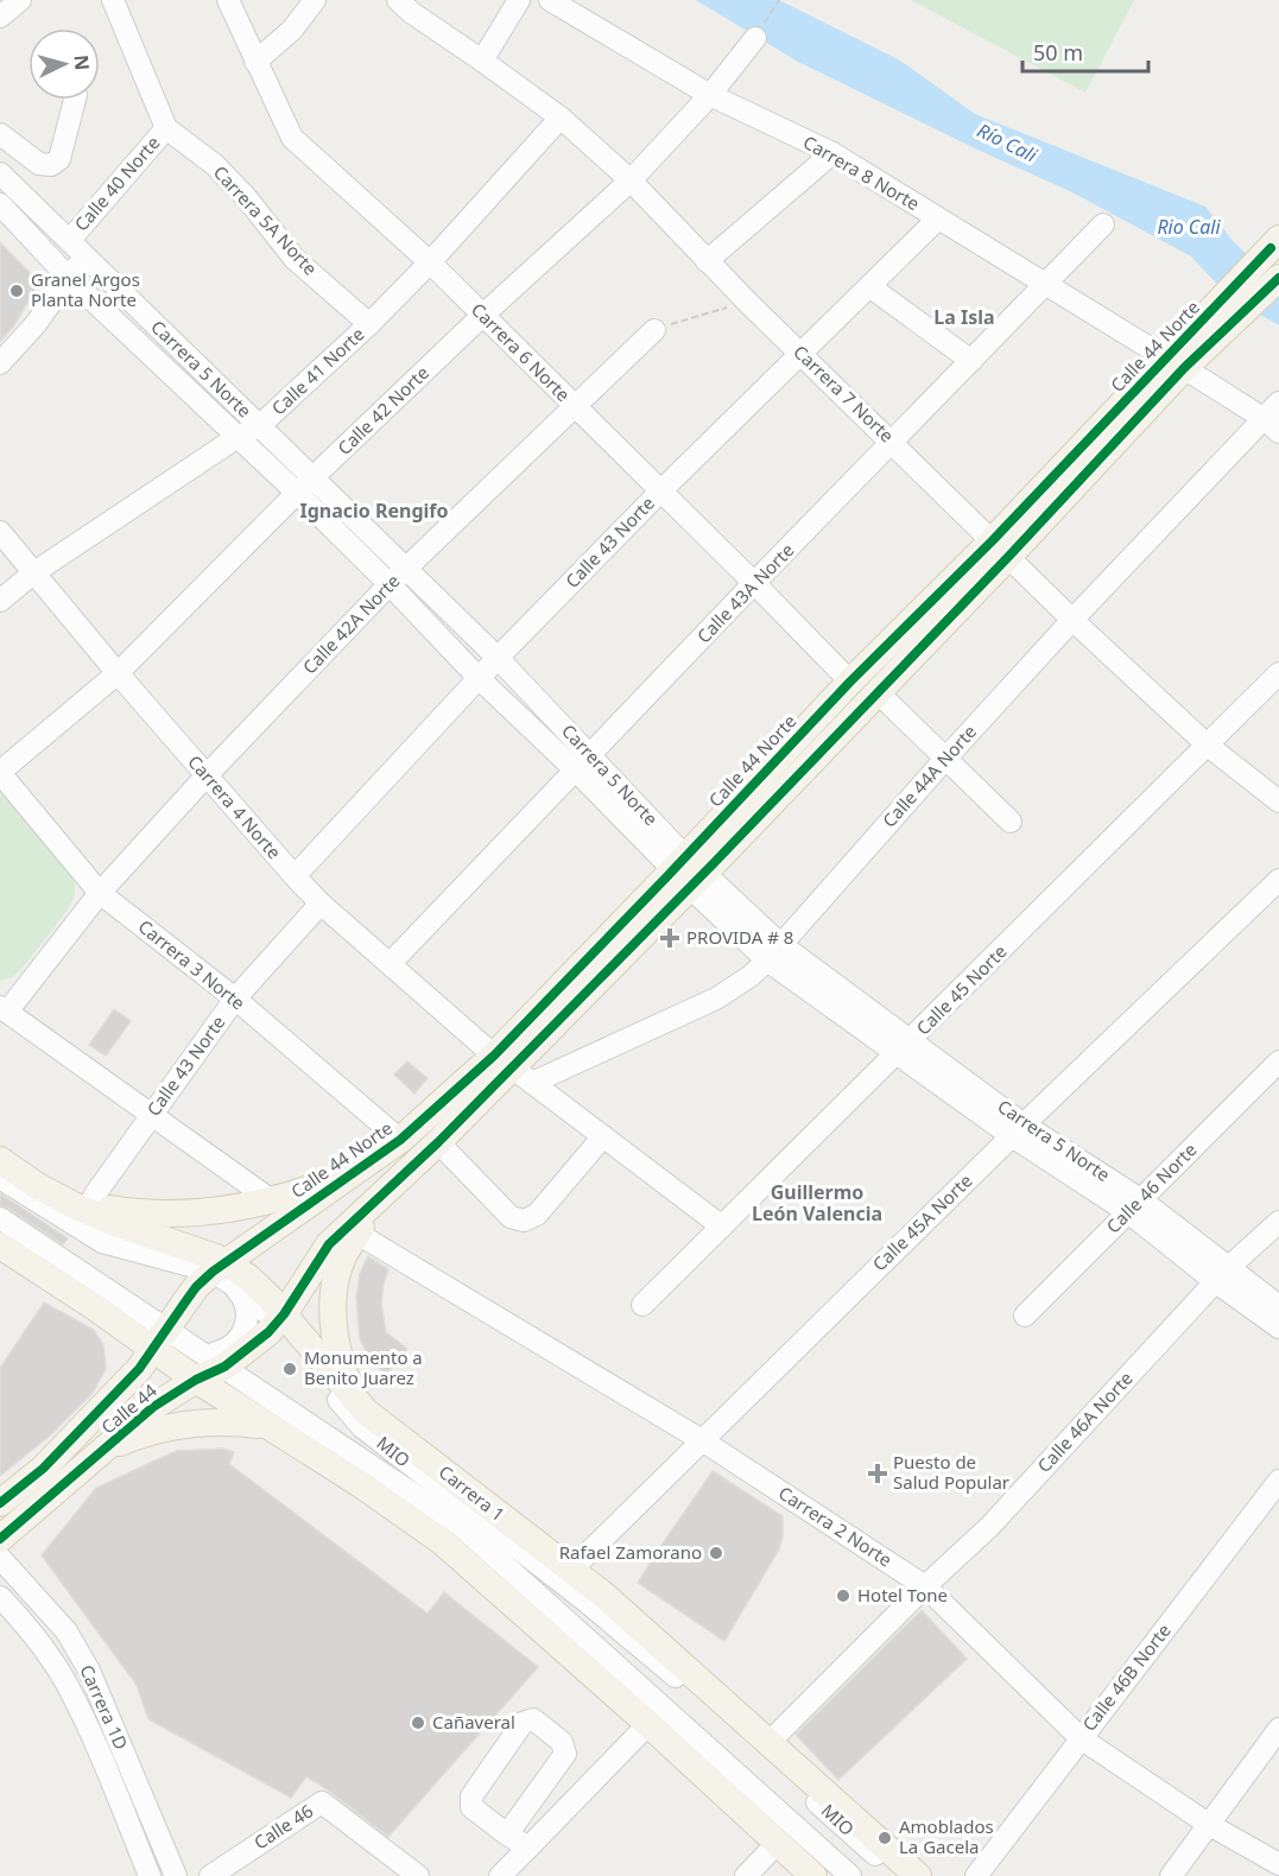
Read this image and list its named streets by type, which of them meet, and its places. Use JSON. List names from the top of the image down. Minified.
{"streets":{"main road":["Calle 44 Norte","Calle 44","Carrera 1"],"street":["Carrera 8 Norte","Calle 40 Norte","Carrera 5A Norte","Carrera 6 Norte","Carrera 5 Norte","Calle 41 Norte","Carrera 7 Norte","Calle 42 Norte","Calle 43 Norte","Calle 43A Norte","Calle 42A Norte","Calle 44A Norte","Carrera 4 Norte","Carrera 3 Norte","Calle 45 Norte","Calle 46 Norte","Calle 45A Norte","Calle 46A Norte","MIO","Carrera 2 Norte","Calle 46B Norte","Carrera 1D","Calle 46"]},"crossings":[["Carrera 8 Norte","Calle 44 Norte"],["Carrera 8 Norte","Calle 42 Norte"],["Carrera 8 Norte","Calle 43 Norte"],["Carrera 8 Norte","Calle 43A Norte"],["Carrera 8 Norte","Calle 44A Norte"],["Calle 40 Norte","Carrera 5A Norte"],["Calle 40 Norte","Carrera 5 Norte"],["Carrera 5A Norte","Calle 41 Norte"],["Calle 44 Norte","Carrera 6 Norte"],["Calle 44 Norte","Carrera 5 Norte"],["Calle 44 Norte","Carrera 7 Norte"],["Calle 44 Norte","Calle 44A Norte"],["Calle 44 Norte","Carrera 4 Norte"],["Calle 44 Norte","Carrera 3 Norte"],["Calle 44 Norte","Calle 44"],["Calle 44 Norte","MIO"],["Calle 44 Norte","Carrera 1"],["Carrera 6 Norte","Calle 41 Norte"],["Carrera 6 Norte","Calle 42 Norte"],["Carrera 6 Norte","Calle 43 Norte"],["Carrera 6 Norte","Calle 43A Norte"],["Carrera 6 Norte","Calle 42A Norte"],["Carrera 5 Norte","Calle 41 Norte"],["Carrera 5 Norte","Calle 42 Norte"],["Carrera 5 Norte","Calle 43 Norte"],["Carrera 5 Norte","Calle 43A Norte"],["Carrera 5 Norte","Calle 42A Norte"],["Carrera 5 Norte","Calle 44A Norte"],["Carrera 5 Norte","Calle 45 Norte"],["Carrera 5 Norte","Calle 46 Norte"],["Carrera 5 Norte","Calle 45A Norte"],["Carrera 5 Norte","Calle 46A Norte"],["Calle 41 Norte","Carrera 7 Norte"],["Calle 41 Norte","Carrera 4 Norte"],["Carrera 7 Norte","Calle 42 Norte"],["Carrera 7 Norte","Calle 43 Norte"],["Carrera 7 Norte","Calle 43A Norte"],["Carrera 7 Norte","Calle 44A Norte"],["Carrera 7 Norte","Calle 45 Norte"],["Calle 42 Norte","Carrera 4 Norte"],["Calle 42 Norte","Carrera 3 Norte"],["Calle 43 Norte","Carrera 4 Norte"],["Calle 43 Norte","Carrera 3 Norte"],["Calle 43A Norte","Carrera 4 Norte"],["Calle 42A Norte","Carrera 4 Norte"],["Calle 42A Norte","Carrera 3 Norte"],["Calle 44A Norte","Carrera 4 Norte"],["Carrera 4 Norte","Calle 45 Norte"],["Calle 45A Norte","Carrera 1"],["Calle 45A Norte","Carrera 2 Norte"],["Calle 44","MIO"],["Calle 44","Carrera 1"],["Calle 46A Norte","Carrera 1"],["Calle 46A Norte","Carrera 2 Norte"],["MIO","Carrera 1"],["Carrera 2 Norte","Calle 46B Norte"]],"districts":["La Isla","Ignacio Rengifo","Guillermo León Valencia"],"water":["Río Cali","Rio Cali"],"places":{"other":["Granel Argos Planta Norte","Monumento a Benito Juarez","Rafael Zamorano","Hotel Tone","Cañaveral","Amoblados La Gacela"],"health":["PROVIDA # 8","Puesto de Salud Popular"]},"scale_bar":"50 m","north":"right"}
